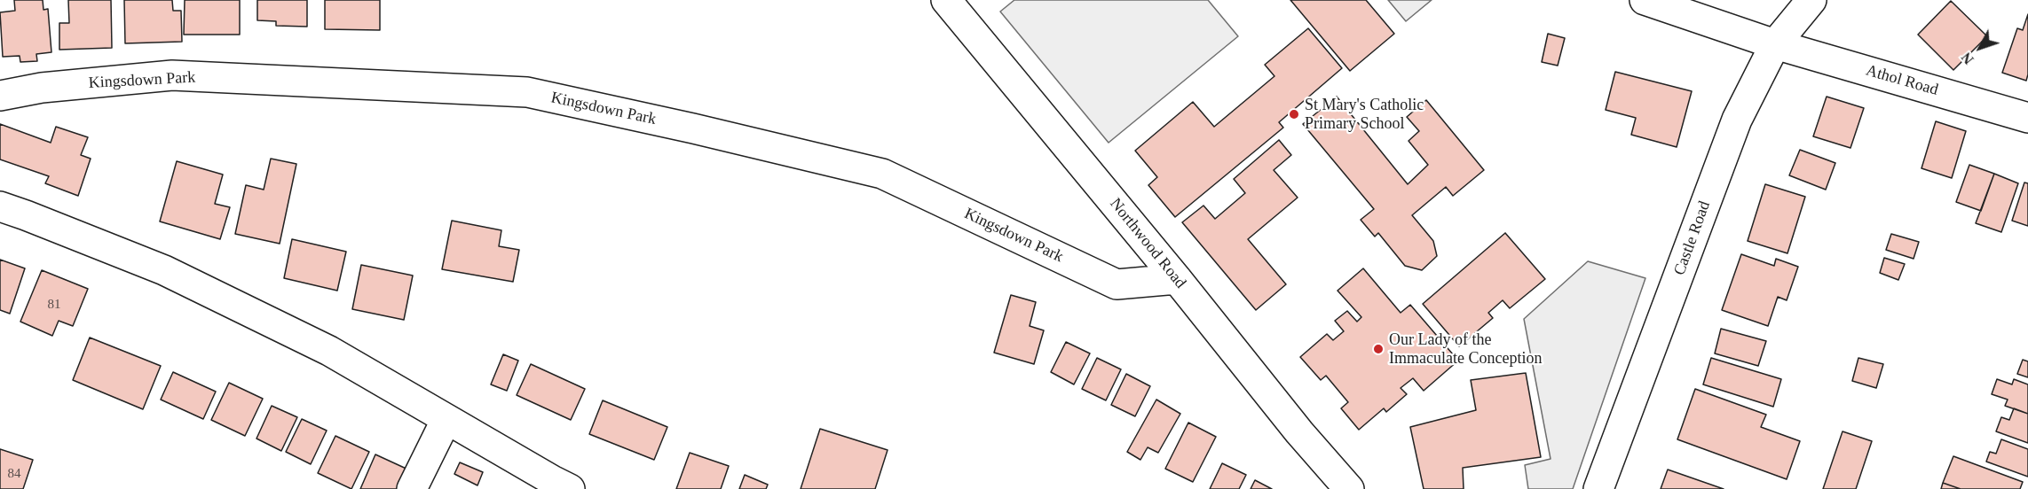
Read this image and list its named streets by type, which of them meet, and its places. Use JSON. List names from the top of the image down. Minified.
{"streets":{"street":["Kingsdown Park","Athol Road","Castle Road","Northwood Road"]},"crossings":[["Kingsdown Park","Northwood Road"],["Athol Road","Castle Road"]],"places":["St Mary's Catholic Primary School","Our Lady of the Immaculate Conception"],"house_numbers":["81","84"],"north":"bottom left"}
